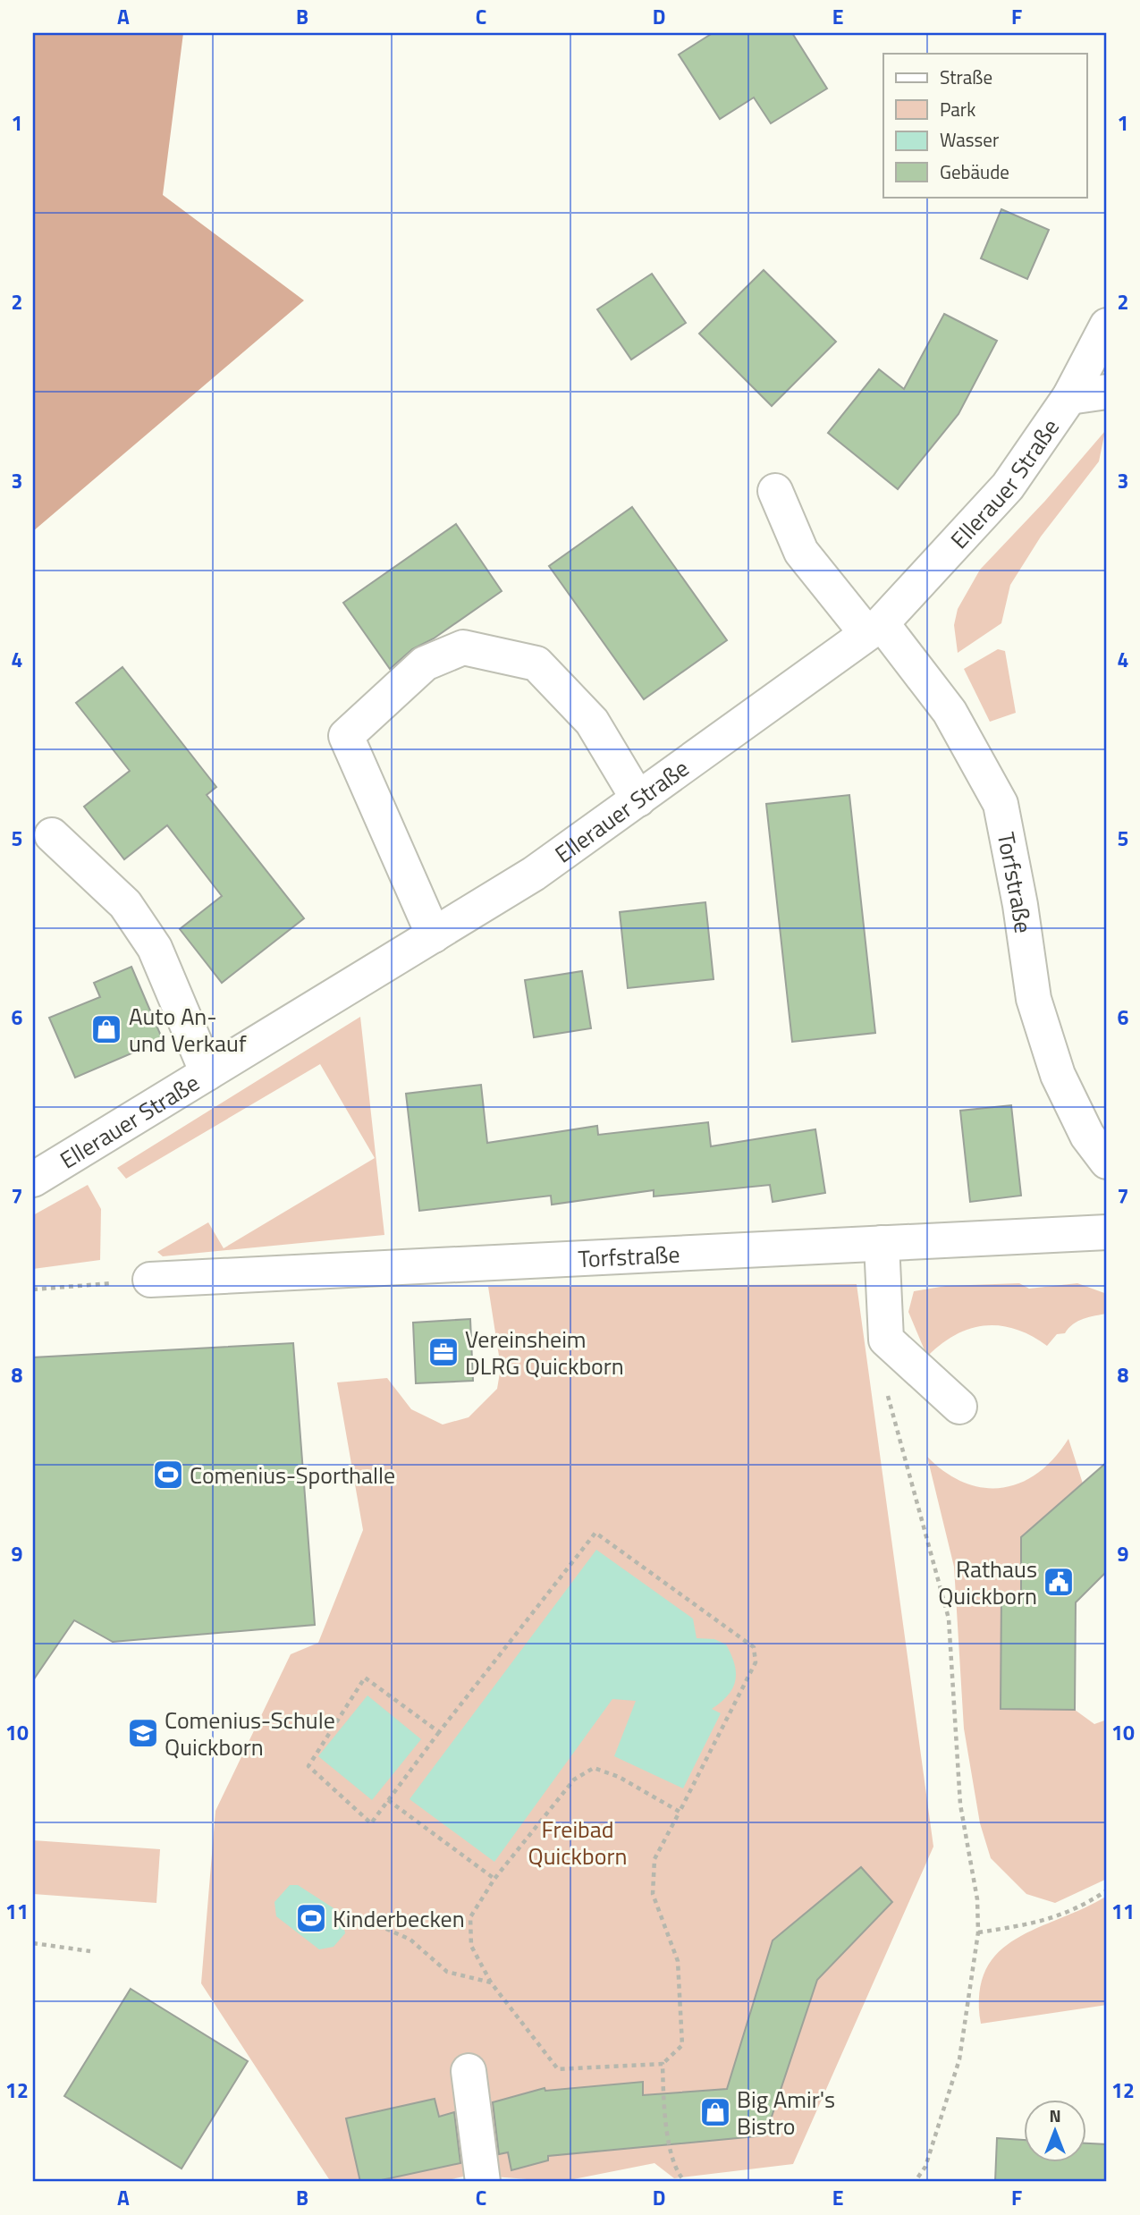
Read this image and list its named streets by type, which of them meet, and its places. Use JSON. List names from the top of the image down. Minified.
{"streets":{"street":["Ellerauer Straße","Torfstraße"]},"crossings":[["Ellerauer Straße","Torfstraße"]],"parks":["Freibad Quickborn"],"places":{"shop":["Auto An- und Verkauf","Big Amir's Bistro"],"office":["Vereinsheim DLRG Quickborn"],"sports":["Comenius-Sporthalle","Kinderbecken"],"public building":["Rathaus Quickborn"],"school or university":["Comenius-Schule Quickborn"]},"legend":["Straße","Park","Wasser","Gebäude"],"north":"top","grid":{"columns":["A","B","C","D","E","F"],"rows":["1","2","3","4","5","6","7","8","9","10","11","12"]}}
